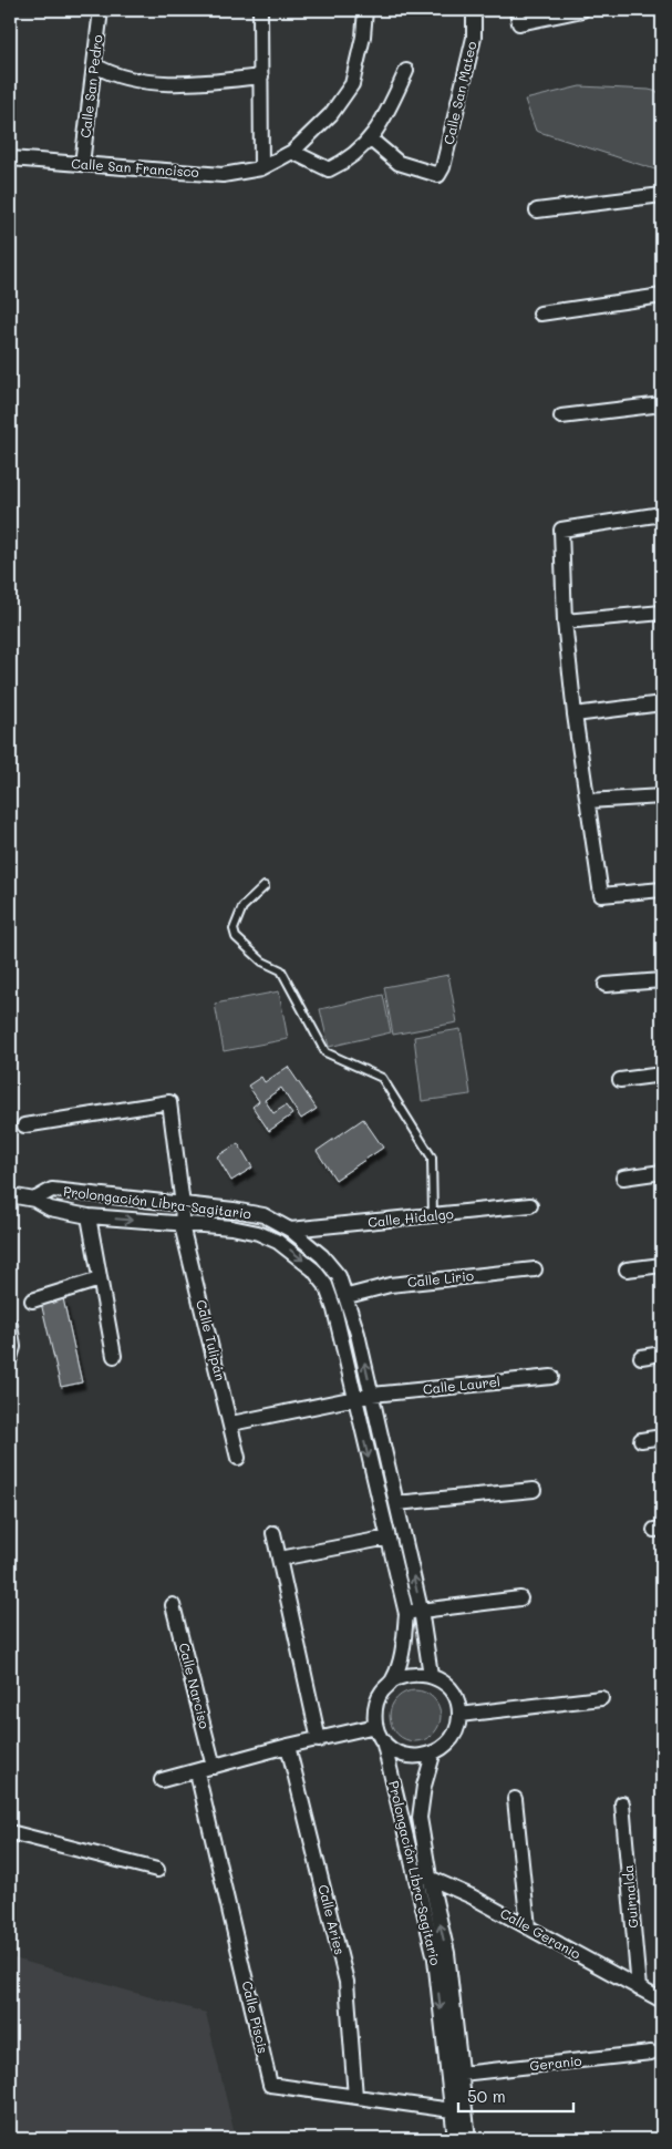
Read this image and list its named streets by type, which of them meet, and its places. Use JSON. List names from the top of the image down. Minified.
{"streets":{"street":["Calle San Pedro","Calle San Mateo","Calle San Francisco","Prolongación Libra-Sagitario","Calle Hidalgo","Calle Lirio","Calle Tulipán","Calle Laurel","Calle Narciso","Guirnalda","Calle Aries","Calle Geranio","Calle Piscis","Geranio"]},"crossings":[["Calle San Pedro","Calle San Francisco"],["Prolongación Libra-Sagitario","Calle Hidalgo"],["Prolongación Libra-Sagitario","Calle Lirio"],["Prolongación Libra-Sagitario","Calle Tulipán"],["Prolongación Libra-Sagitario","Calle Laurel"],["Prolongación Libra-Sagitario","Calle Geranio"],["Prolongación Libra-Sagitario","Calle Piscis"],["Prolongación Libra-Sagitario","Geranio"],["Calle Tulipán","Calle Laurel"],["Guirnalda","Calle Geranio"],["Calle Aries","Calle Piscis"]],"scale_bar":"50 m"}
